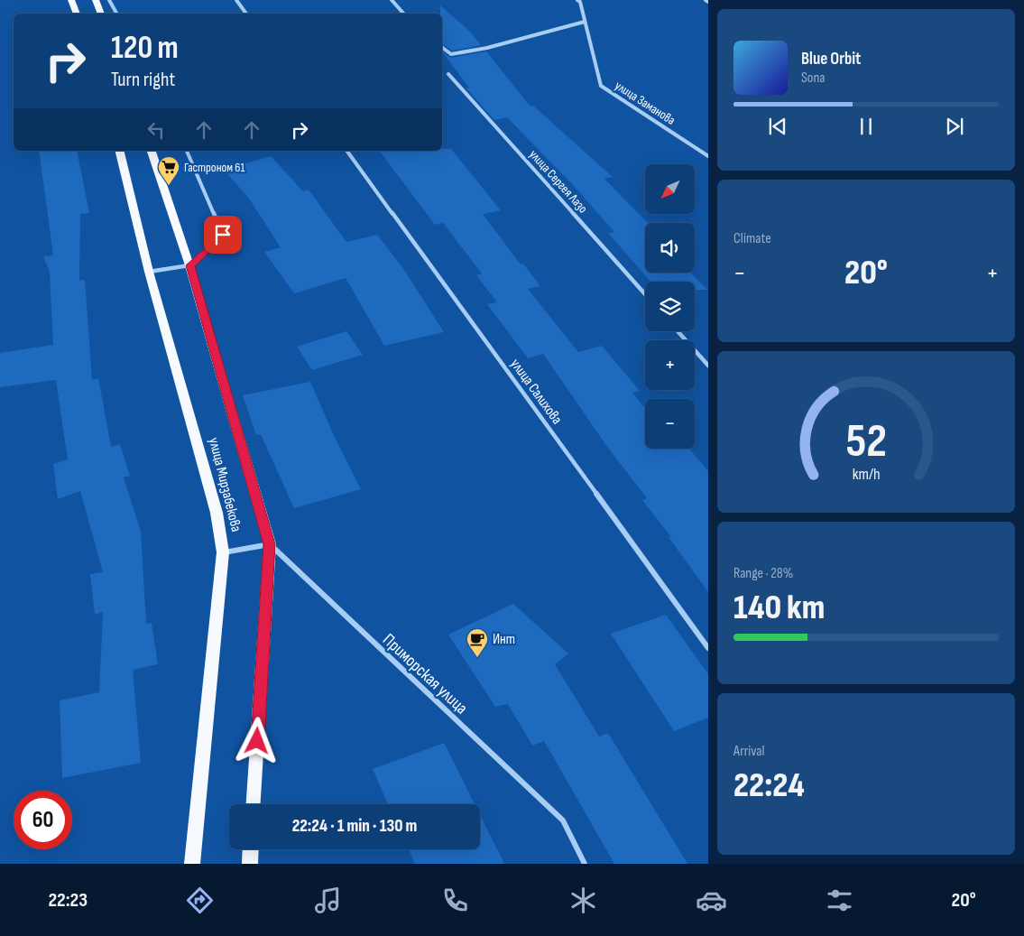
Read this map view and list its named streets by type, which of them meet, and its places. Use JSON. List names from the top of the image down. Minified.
{"streets":{"main road":["улица Мирзабекова"],"street":["улица Заманова","улица Сергея Лазо","улица Салихова","Приморская улица"]},"crossings":[["улица Мирзабекова","Приморская улица"]],"places":{"supermarket":["Гастроном 61"],"cafe":["Инт"]},"north":"bottom left","page":{"turn":["120 m","Turn right"],"song":["Blue Orbit","Sona"],"map_buttons":["+","−"],"tile":["Climate",["Range · 28%","140 km"],["Arrival","22:24"]],"heat":["−","20°","+"],"limit":"60","trip":"22:24 · 1 min · 130 m","tabs":["22:23","20°"],"gauge":["52","km/h"]}}
